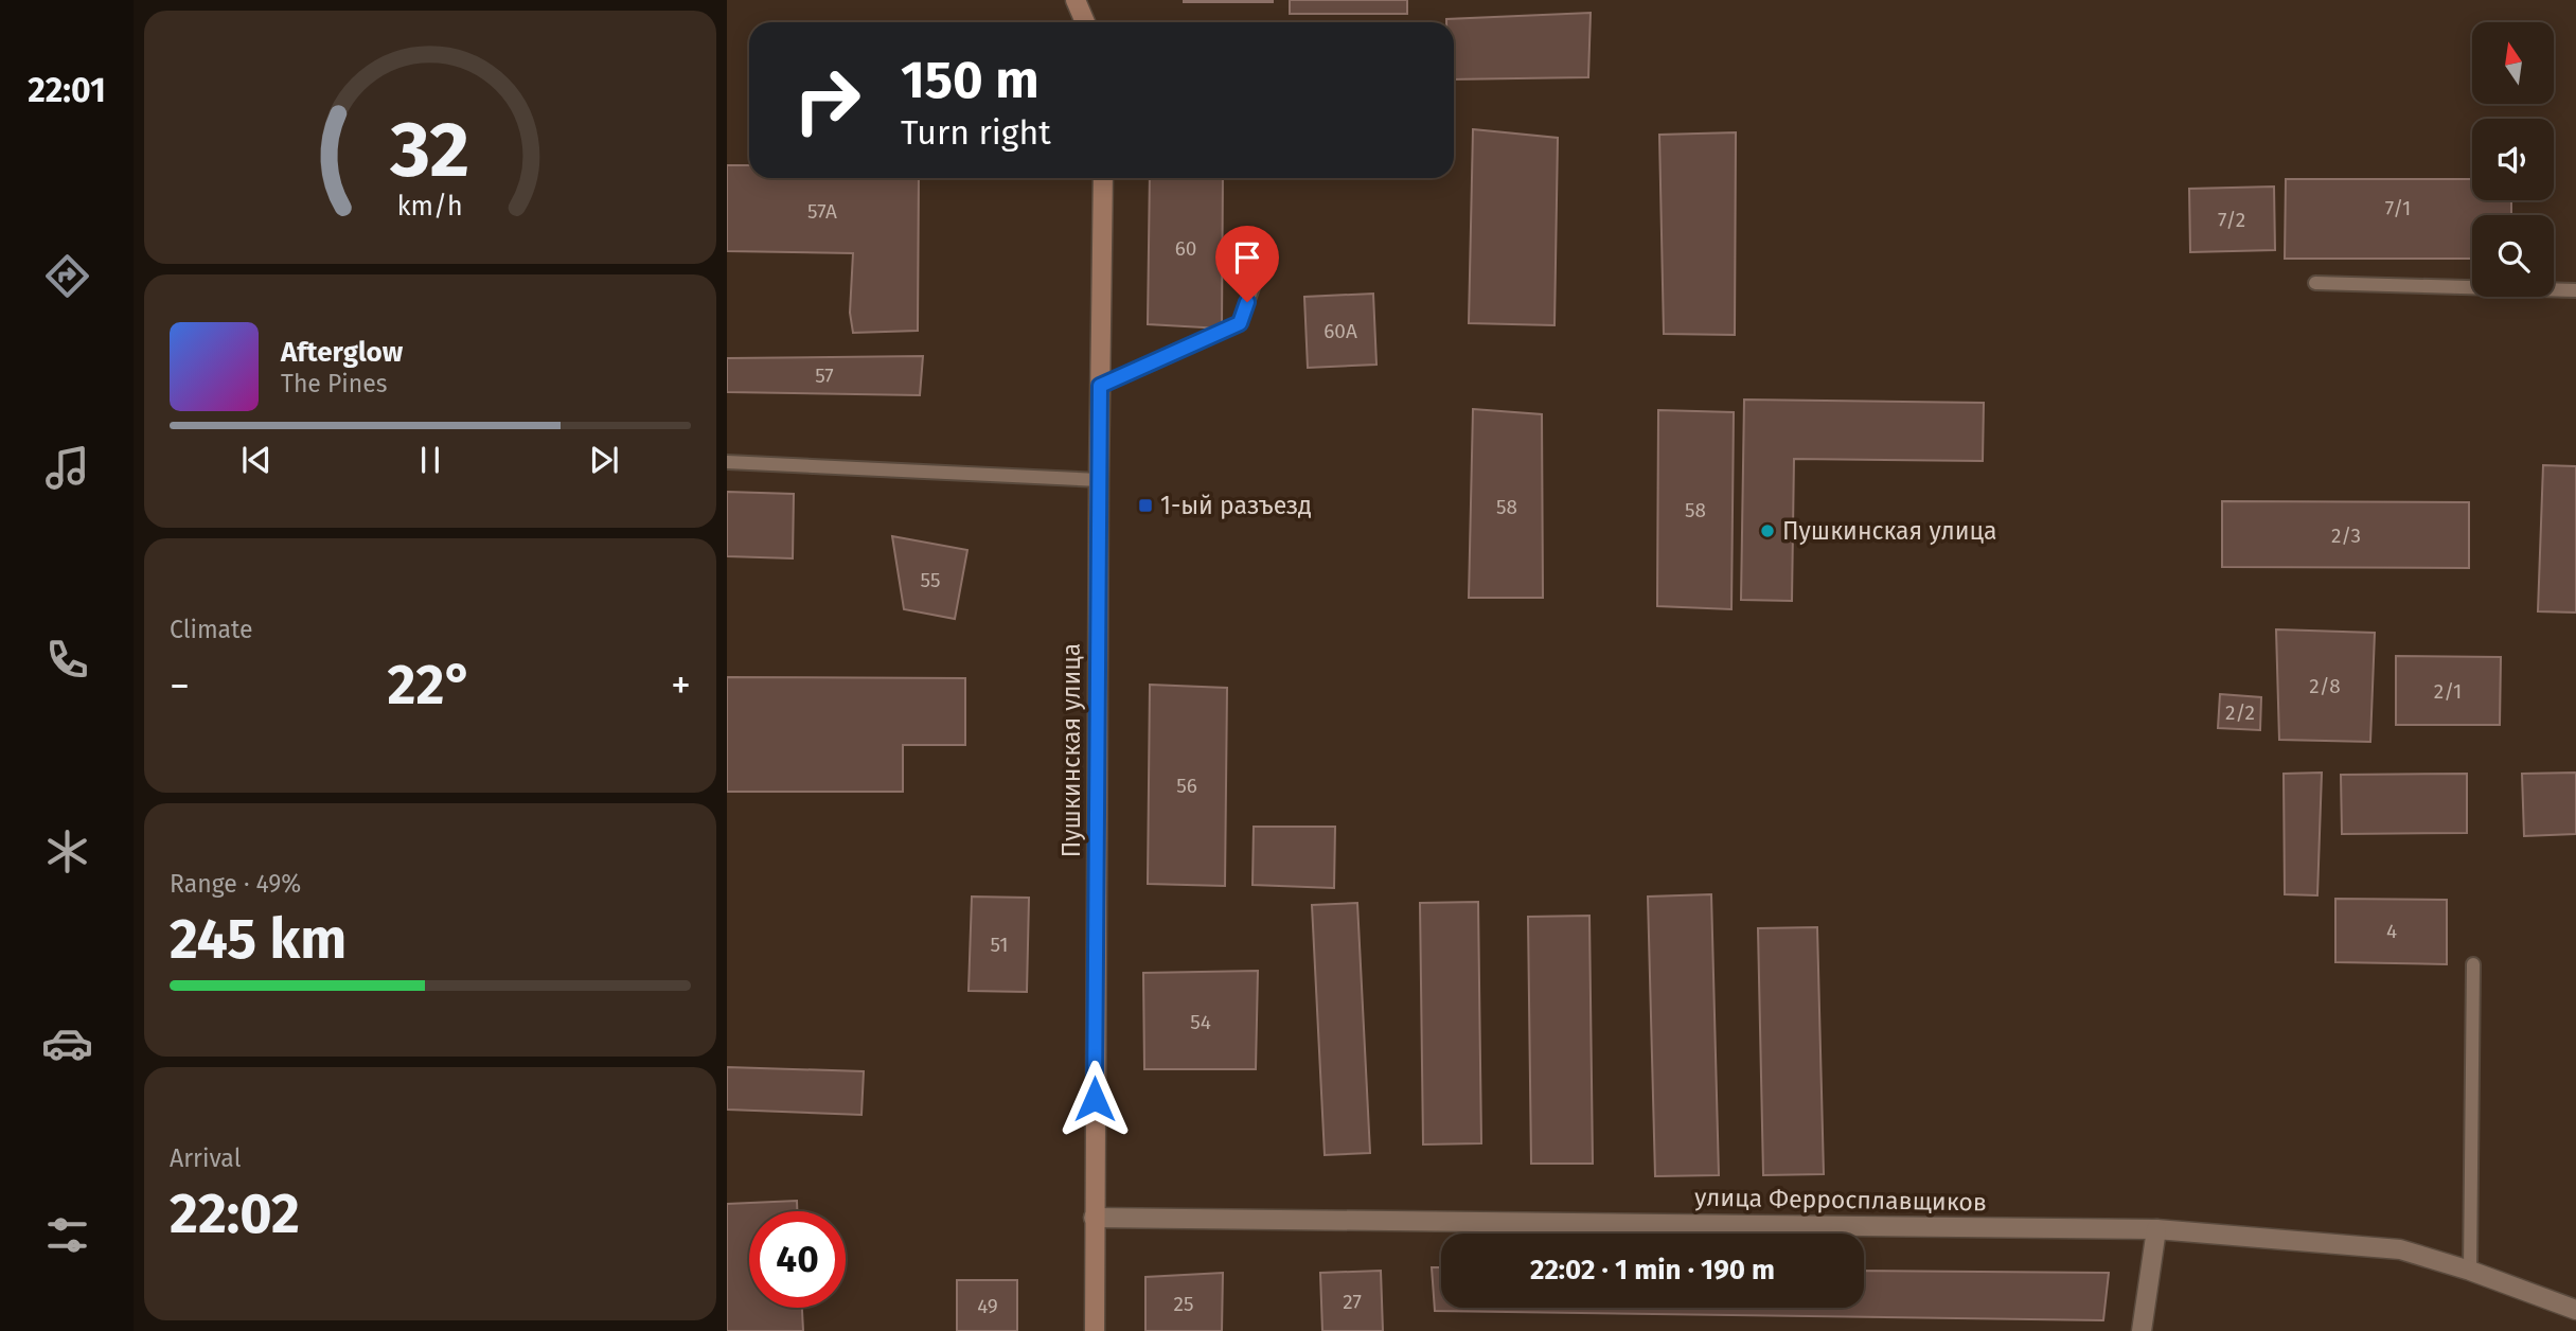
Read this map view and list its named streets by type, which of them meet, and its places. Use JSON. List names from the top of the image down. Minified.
{"streets":{"street":["Пушкинская улица","улица Ферросплавщиков"]},"crossings":[["Пушкинская улица","улица Ферросплавщиков"]],"places":{"transit":["1-ый разъезд"],"other":["Пушкинская улица"]},"house_numbers":["7/1","57А","7/2","60","60А","57","58","58","2/3","55","2/8","2/1","2/2","56","4","51","54","27","25","49"],"north":"top","page":{"tabs":"22:01","turn":["150 m","Turn right"],"song":["Afterglow","The Pines"],"tile":["Climate",["Range · 49%","245 km"],["Arrival","22:02"]],"heat":["−","22°","+"],"limit":"40","trip":"22:02 · 1 min · 190 m","gauge":["32","km/h"]}}
